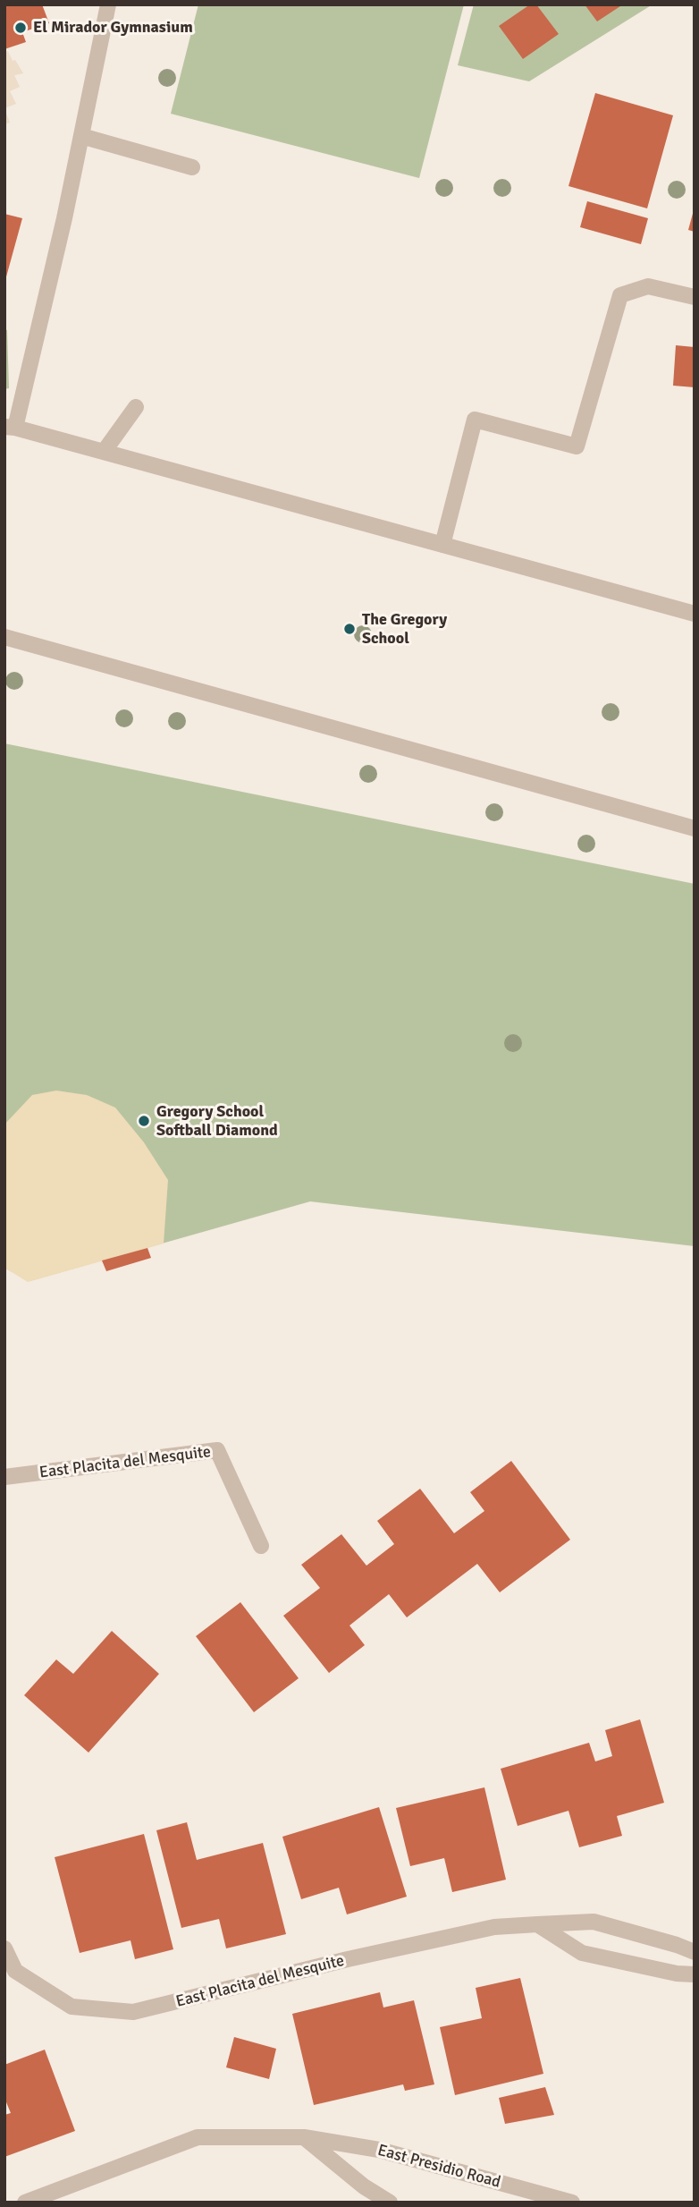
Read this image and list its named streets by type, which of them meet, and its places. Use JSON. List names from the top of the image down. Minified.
{"streets":{"street":["East Placita del Mesquite","East Presidio Road"]},"places":["El Mirador Gymnasium","The Gregory School","Gregory School Softball Diamond"]}
